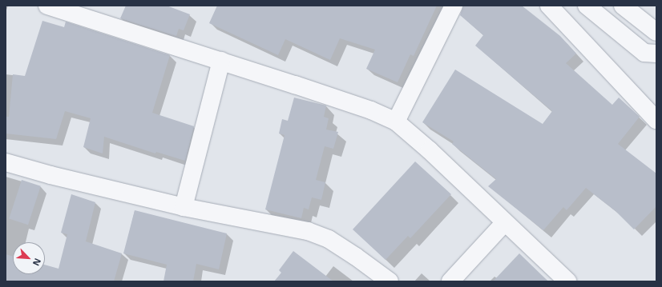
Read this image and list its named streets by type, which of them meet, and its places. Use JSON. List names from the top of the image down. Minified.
{"north":"bottom right"}
